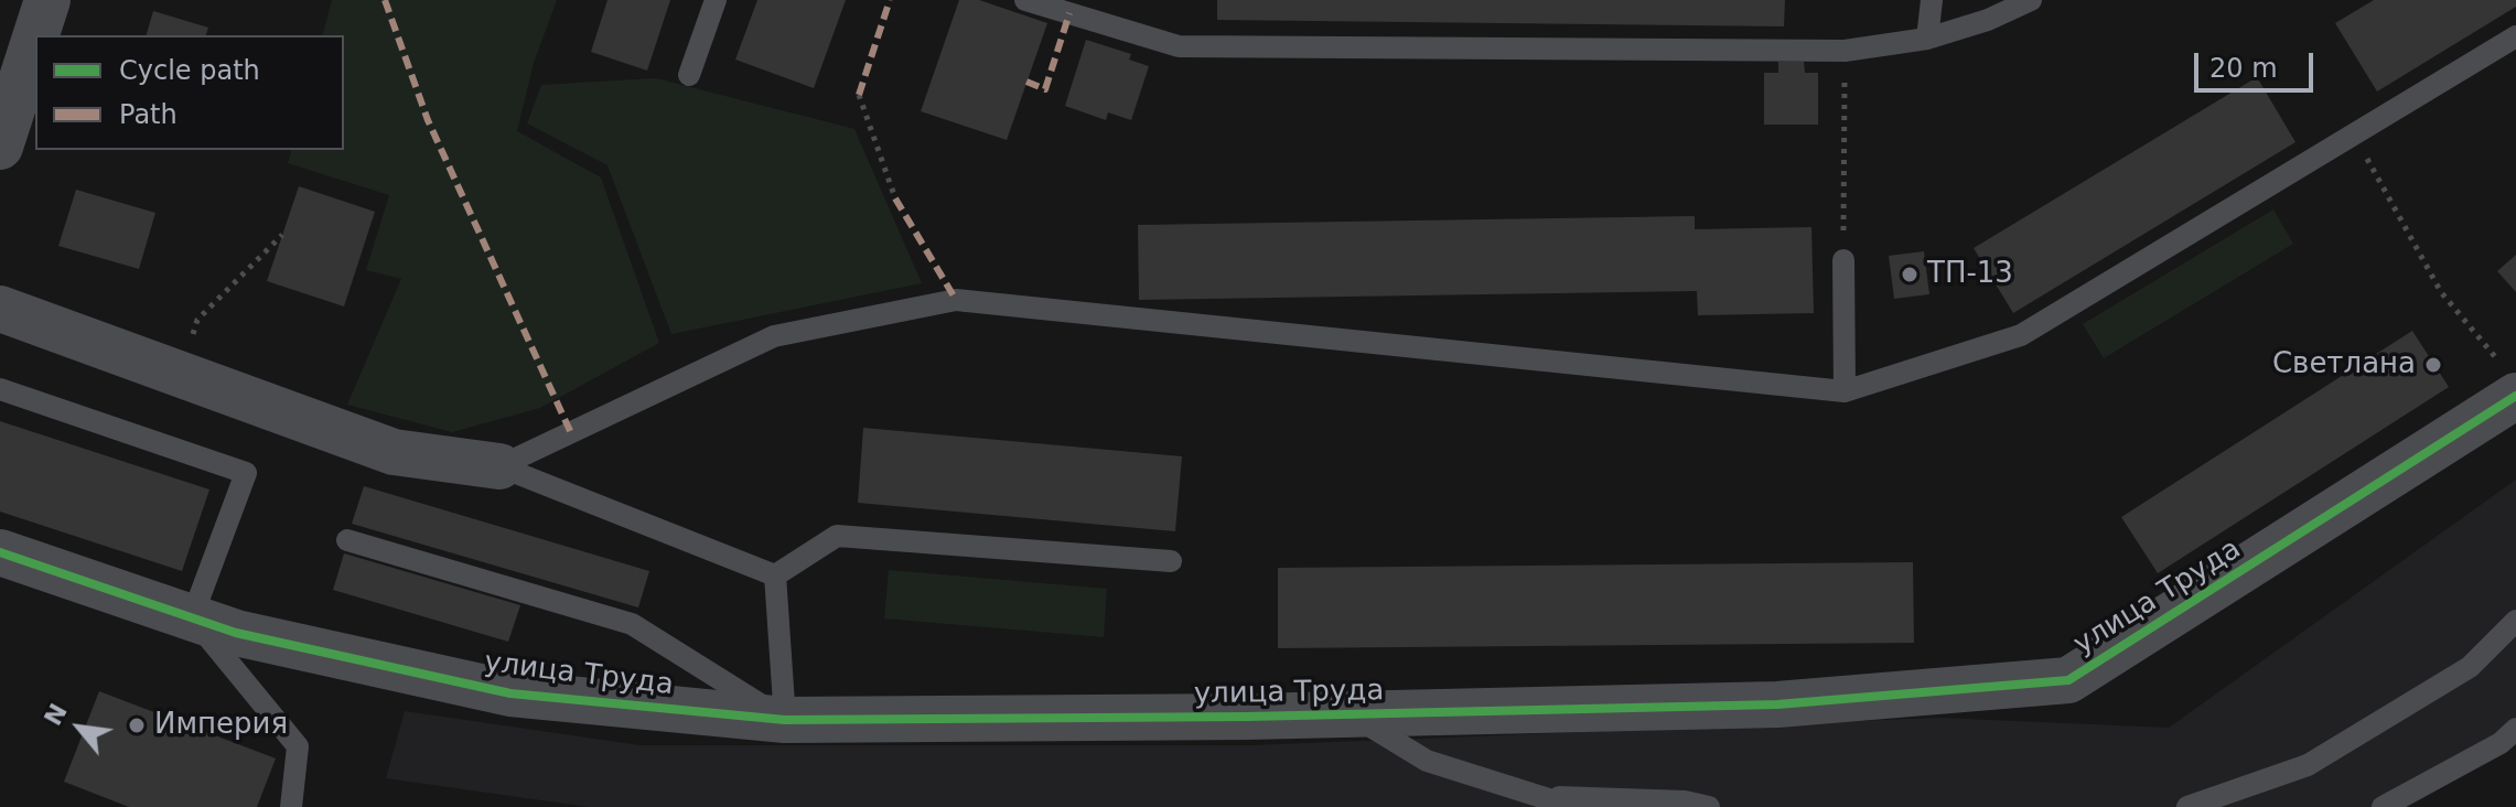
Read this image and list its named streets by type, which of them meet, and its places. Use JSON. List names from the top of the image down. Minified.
{"streets":{"street":["улица Труда"]},"places":["ТП-13","Светлана","Империя"],"legend":["Cycle path","Path"],"scale_bar":"20 m","north":"top left"}
